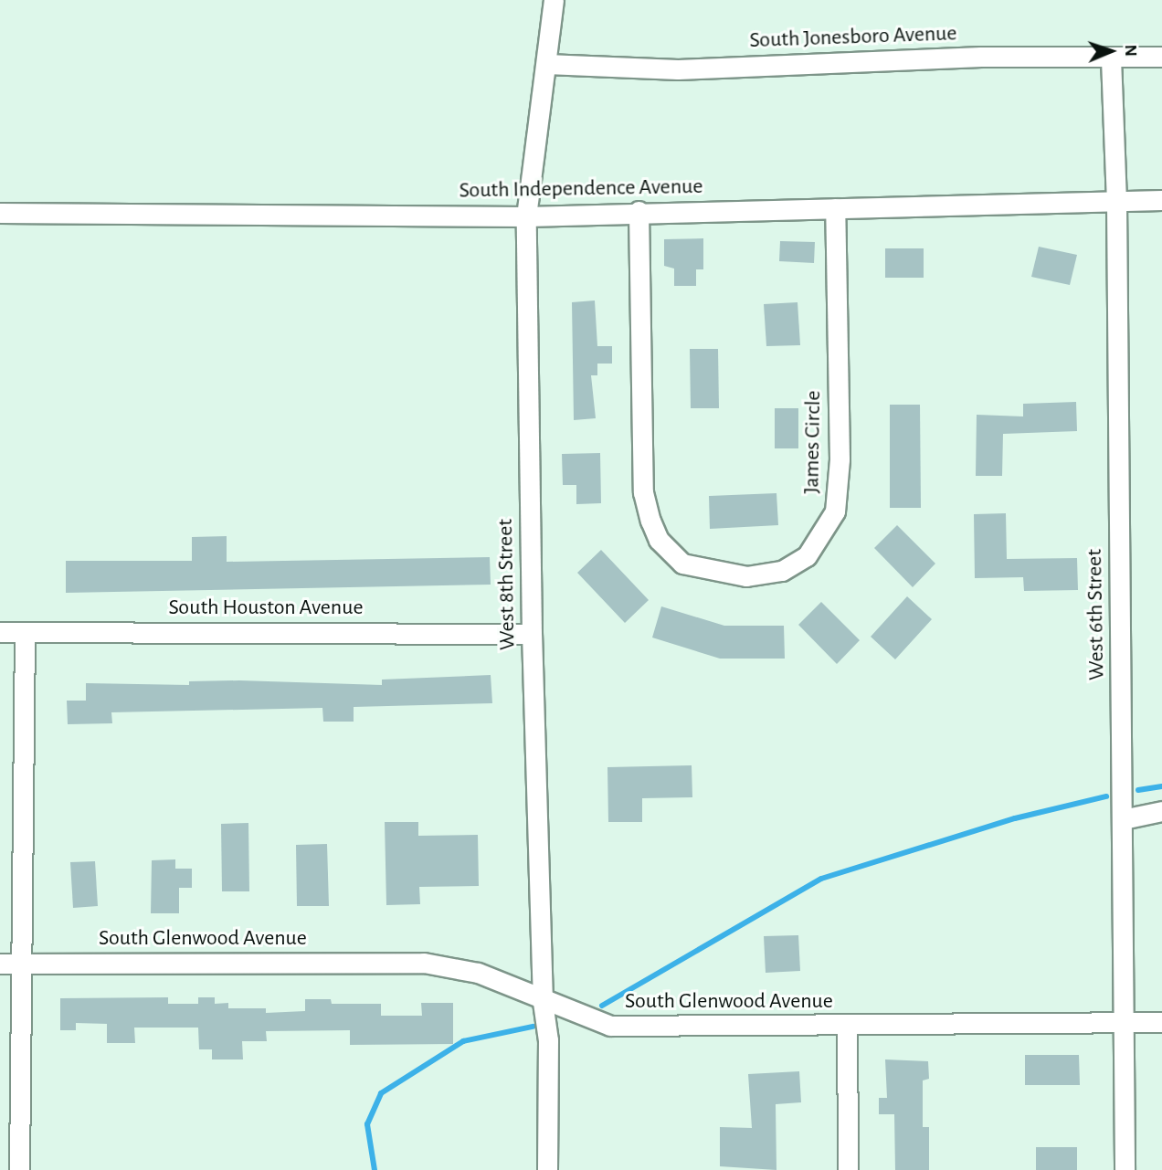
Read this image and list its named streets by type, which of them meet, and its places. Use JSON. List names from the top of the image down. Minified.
{"streets":{"street":["South Jonesboro Avenue","South Independence Avenue","James Circle","West 8th Street","South Houston Avenue","West 6th Street","South Glenwood Avenue"]},"crossings":[["South Jonesboro Avenue","West 8th Street"],["South Jonesboro Avenue","West 6th Street"],["South Independence Avenue","James Circle"],["South Independence Avenue","West 8th Street"],["South Independence Avenue","West 6th Street"],["West 8th Street","South Houston Avenue"],["West 8th Street","South Glenwood Avenue"],["West 6th Street","South Glenwood Avenue"]],"north":"right"}
